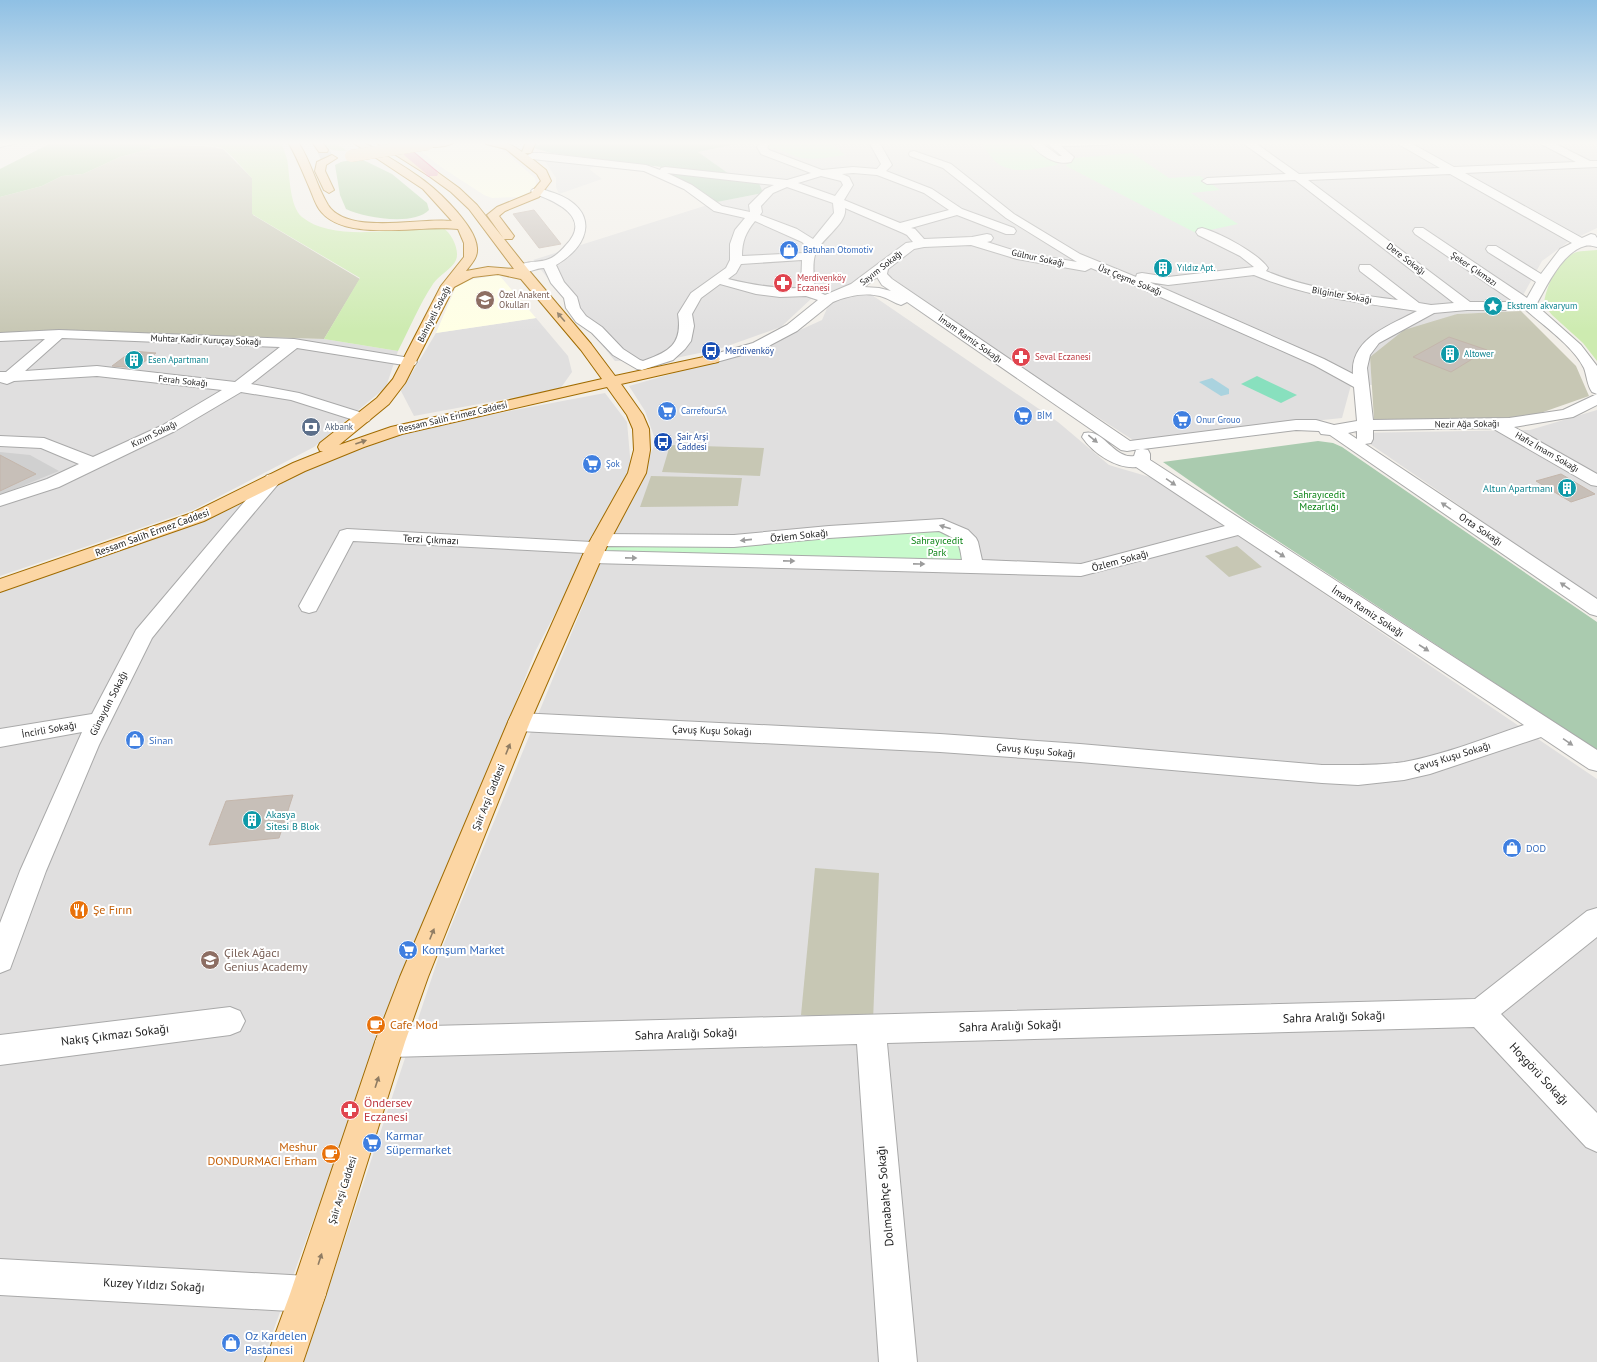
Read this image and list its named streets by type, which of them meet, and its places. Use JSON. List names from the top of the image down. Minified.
{"streets":{"main road":["Sayım Sokağı","Bahriyeli Sokağı","Ressam Salih Erimez Caddesi","Ressam Salih Ermez Caddesi","Şair Arşi Caddesi"],"street":["Gülnur Sokağı","Dere Sokağı","Şeker Çıkmazı","Üst Çeşme Sokağı","Bilginler Sokağı","İmam Ramiz Sokağı","Muhtar Kadir Kuruçay Sokağı","Ferah Sokağı","Nezir Ağa Sokağı","Kızım Sokağı","Hafız İmam Sokağı","Orta Sokağı","Özlem Sokağı","Terzi Çıkmazı","Günaydın Sokağı","İncirli Sokağı","Çavuş Kuşu Sokağı","Sahra Aralığı Sokağı","Nakış Çıkmazı Sokağı","Hoşgörü Sokağı","Dolmabahçe Sokağı","Kuzey Yıldızı Sokağı"]},"crossings":[["Gülnur Sokağı","Sayım Sokağı"],["Gülnur Sokağı","Üst Çeşme Sokağı"],["Gülnur Sokağı","Bilginler Sokağı"],["Sayım Sokağı","Üst Çeşme Sokağı"],["Sayım Sokağı","İmam Ramiz Sokağı"],["Sayım Sokağı","Ressam Salih Erimez Caddesi"],["Sayım Sokağı","Şair Arşi Caddesi"],["Üst Çeşme Sokağı","Bilginler Sokağı"],["Bahriyeli Sokağı","Muhtar Kadir Kuruçay Sokağı"],["Bahriyeli Sokağı","Ferah Sokağı"],["Bahriyeli Sokağı","Ressam Salih Erimez Caddesi"],["Bahriyeli Sokağı","Ressam Salih Ermez Caddesi"],["İmam Ramiz Sokağı","Nezir Ağa Sokağı"],["İmam Ramiz Sokağı","Özlem Sokağı"],["İmam Ramiz Sokağı","Çavuş Kuşu Sokağı"],["Muhtar Kadir Kuruçay Sokağı","Kızım Sokağı"],["Ferah Sokağı","Kızım Sokağı"],["Ressam Salih Erimez Caddesi","Ressam Salih Ermez Caddesi"],["Ressam Salih Erimez Caddesi","Şair Arşi Caddesi"],["Nezir Ağa Sokağı","Hafız İmam Sokağı"],["Nezir Ağa Sokağı","Orta Sokağı"],["Ressam Salih Ermez Caddesi","Günaydın Sokağı"],["Özlem Sokağı","Terzi Çıkmazı"],["Özlem Sokağı","Şair Arşi Caddesi"],["Terzi Çıkmazı","Şair Arşi Caddesi"],["Günaydın Sokağı","İncirli Sokağı"],["Çavuş Kuşu Sokağı","Şair Arşi Caddesi"],["Şair Arşi Caddesi","Sahra Aralığı Sokağı"],["Şair Arşi Caddesi","Kuzey Yıldızı Sokağı"],["Sahra Aralığı Sokağı","Hoşgörü Sokağı"],["Sahra Aralığı Sokağı","Dolmabahçe Sokağı"]],"one_way":["İmam Ramiz Sokağı","Ressam Salih Erimez Caddesi","Orta Sokağı","Şair Arşi Caddesi"],"parks":["Sahrayıcedit Mezarlığı","Sahrayıcedit Park"],"places":{"shop":["Batuhan Otomotiv","Sinan","DOD","Oz Kardelen Pastanesi"],"building":["Yıldız Apt.","Altower","Esen Apartmanı","Altun Apartmanı","Akasya Sitesi B Blok"],"pharmacy":["Merdivenköy Eczanesi","Seval Eczanesi","Öndersev Eczanesi"],"school or university":["Özel Anakent Okulları","Çilek Ağacı Genius Academy"],"place":["Ekstrem akvaryum"],"bus stop":["Merdivenköy","Şair Arşi Caddesi"],"supermarket":["CarrefourSA","BİM","Onur Grouo","Şok","Komşum Market","Karmar Süpermarket"],"bank":["Akbank"],"restaurant":["Şe Fırın"],"cafe":["Cafe Mod","Meshur DONDURMACI Erham"]}}
